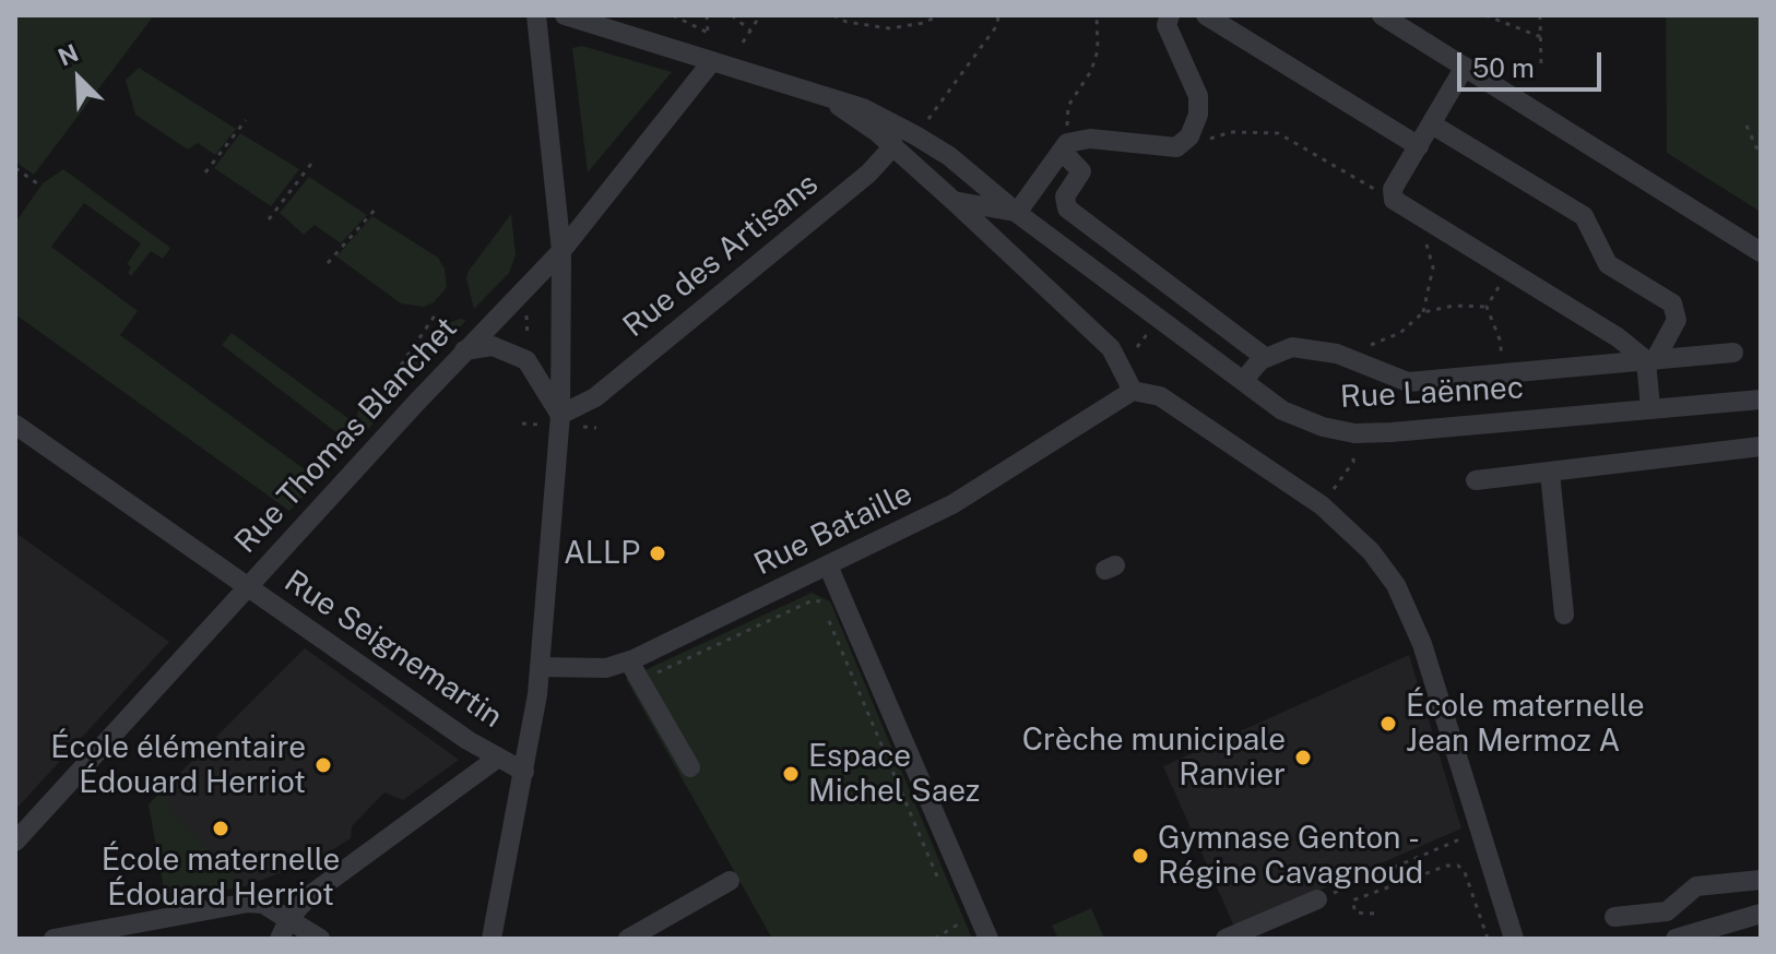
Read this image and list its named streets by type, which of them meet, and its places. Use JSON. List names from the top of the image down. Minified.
{"streets":{"street":["Rue des Artisans","Rue Laënnec","Rue Thomas Blanchet","Rue Bataille","Rue Seignemartin"]},"crossings":[["Rue des Artisans","Rue Laënnec"],["Rue Laënnec","Rue Thomas Blanchet"],["Rue Laënnec","Rue Bataille"],["Rue Thomas Blanchet","Rue Seignemartin"]],"places":["ALLP","École maternelle Jean Mermoz A","Crèche municipale Ranvier","École élémentaire Édouard Herriot","Espace Michel Saez","École maternelle Édouard Herriot","Gymnase Genton - Régine Cavagnoud"],"scale_bar":"50 m","north":"top left"}
